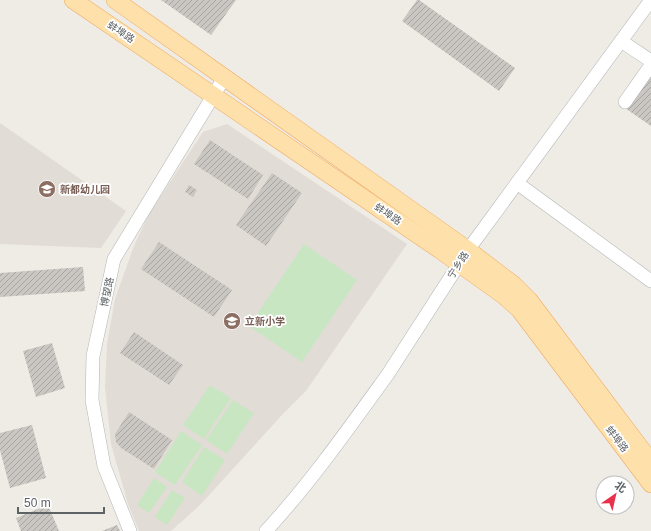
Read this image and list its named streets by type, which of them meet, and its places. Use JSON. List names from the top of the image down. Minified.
{"streets":{"main road":["蚌埠路"],"street":["宁乡路","博望路"]},"crossings":[["蚌埠路","宁乡路"],["蚌埠路","博望路"]],"places":{"school or university":["新都幼儿园","立新小学"]},"scale_bar":"50 m","north":"top right"}
